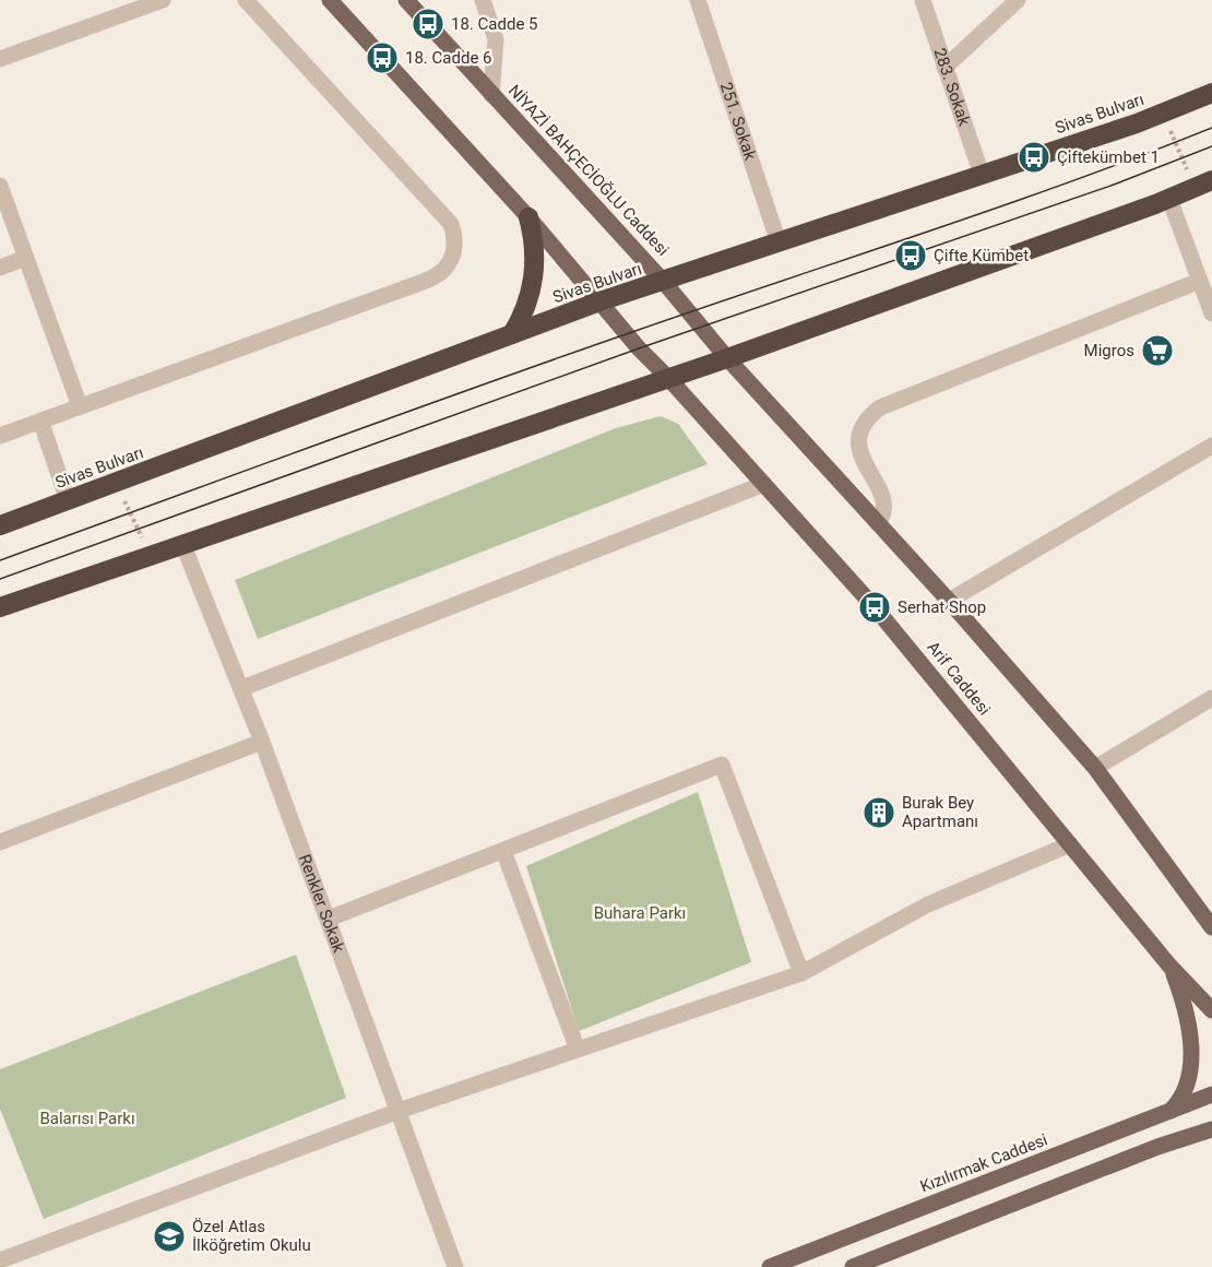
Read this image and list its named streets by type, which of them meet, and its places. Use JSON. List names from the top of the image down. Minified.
{"streets":{"highway":["Sivas Bulvarı"],"main road":["NİYAZİ BAHÇECİOĞLU Caddesi","Arif Caddesi","Kızılırmak Caddesi"],"street":["283. Sokak","251. Sokak","Renkler Sokak"]},"crossings":[["283. Sokak","Sivas Bulvarı"],["Sivas Bulvarı","251. Sokak"],["Sivas Bulvarı","NİYAZİ BAHÇECİOĞLU Caddesi"],["Sivas Bulvarı","Arif Caddesi"]],"parks":["Buhara Parkı","Balarısı Parkı"],"places":{"bus stop":["18. Cadde 5","18. Cadde 6","Çiftekümbet 1","Çifte Kümbet","Serhat Shop"],"supermarket":["Migros"],"building":["Burak Bey Apartmanı"],"school or university":["Özel Atlas İlköğretim Okulu"]}}
